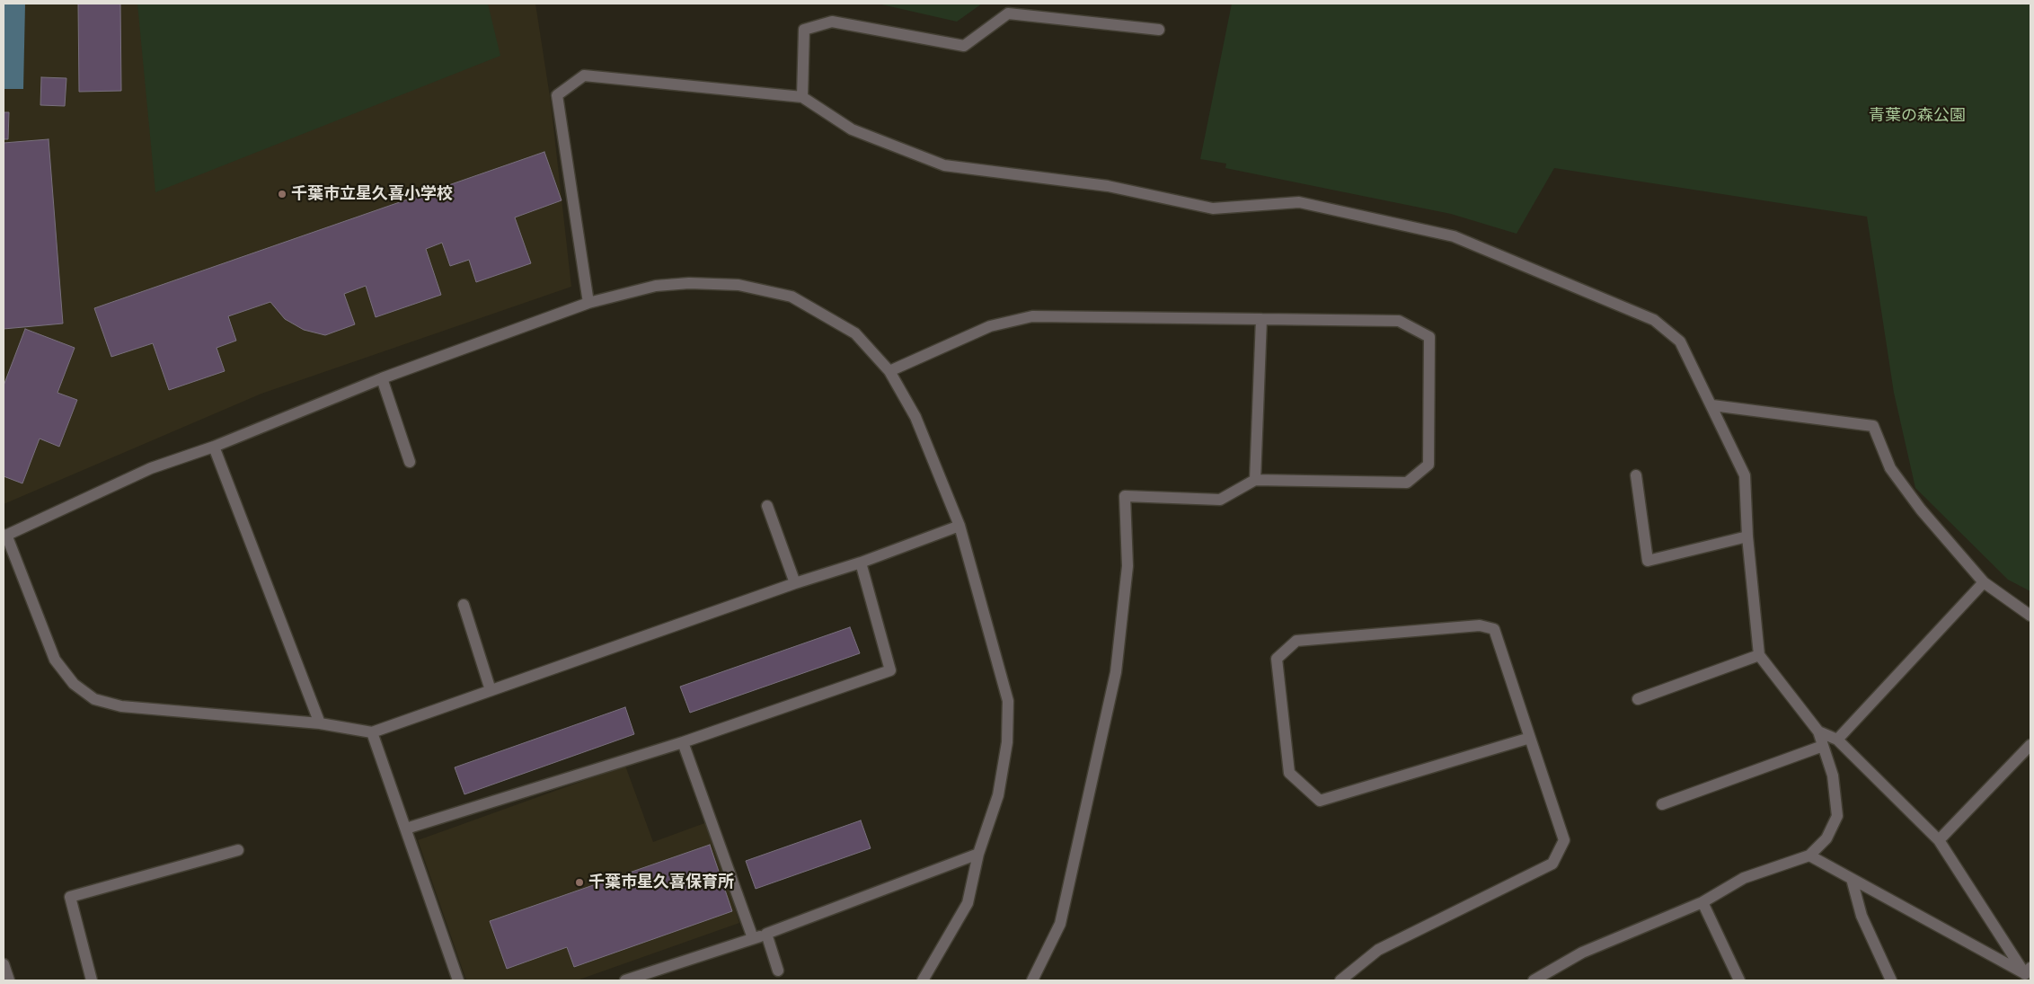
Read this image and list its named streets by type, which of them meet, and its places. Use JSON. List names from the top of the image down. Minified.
{"parks":["青葉の森公園"],"places":["千葉市立星久喜小学校","千葉市星久喜保育所"]}
